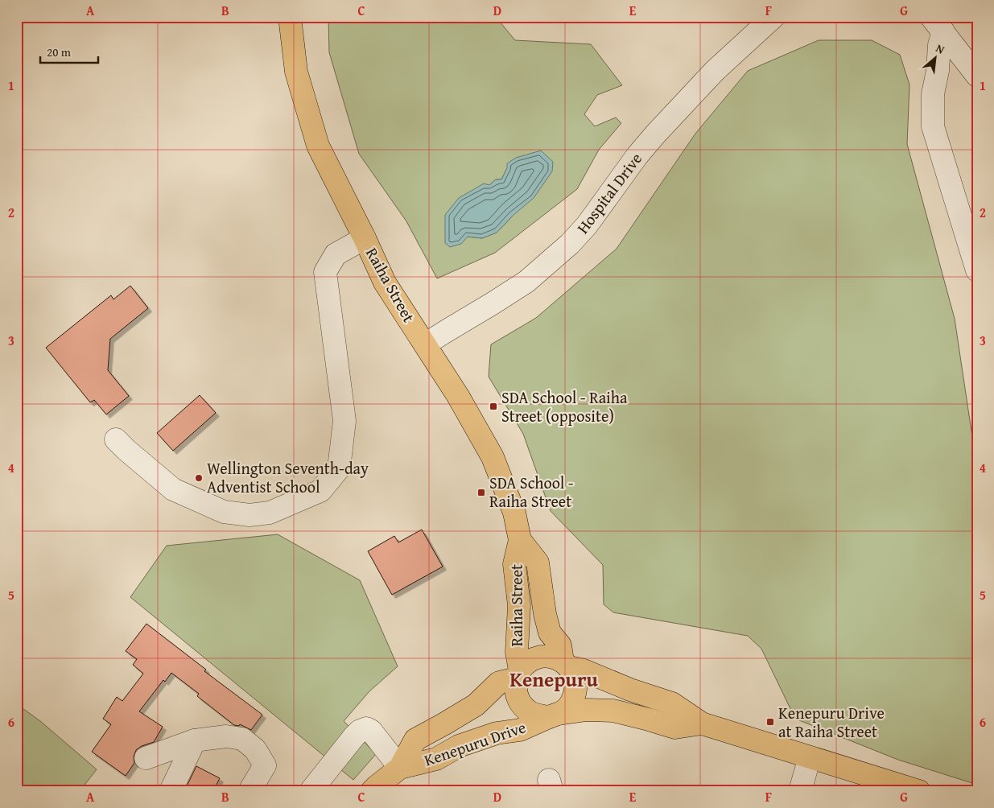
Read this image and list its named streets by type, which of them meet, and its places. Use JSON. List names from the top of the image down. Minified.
{"streets":{"main road":["Raiha Street","Kenepuru Drive"],"street":["Hospital Drive"]},"crossings":[["Hospital Drive","Raiha Street"],["Raiha Street","Kenepuru Drive"]],"districts":["Kenepuru"],"places":{"transit":["SDA School - Raiha Street (opposite)","SDA School - Raiha Street","Kenepuru Drive at Raiha Street"],"other":["Wellington Seventh-day Adventist School"]},"scale_bar":"20 m","north":"top right","grid":{"columns":["A","B","C","D","E","F","G"],"rows":["1","2","3","4","5","6"]}}
